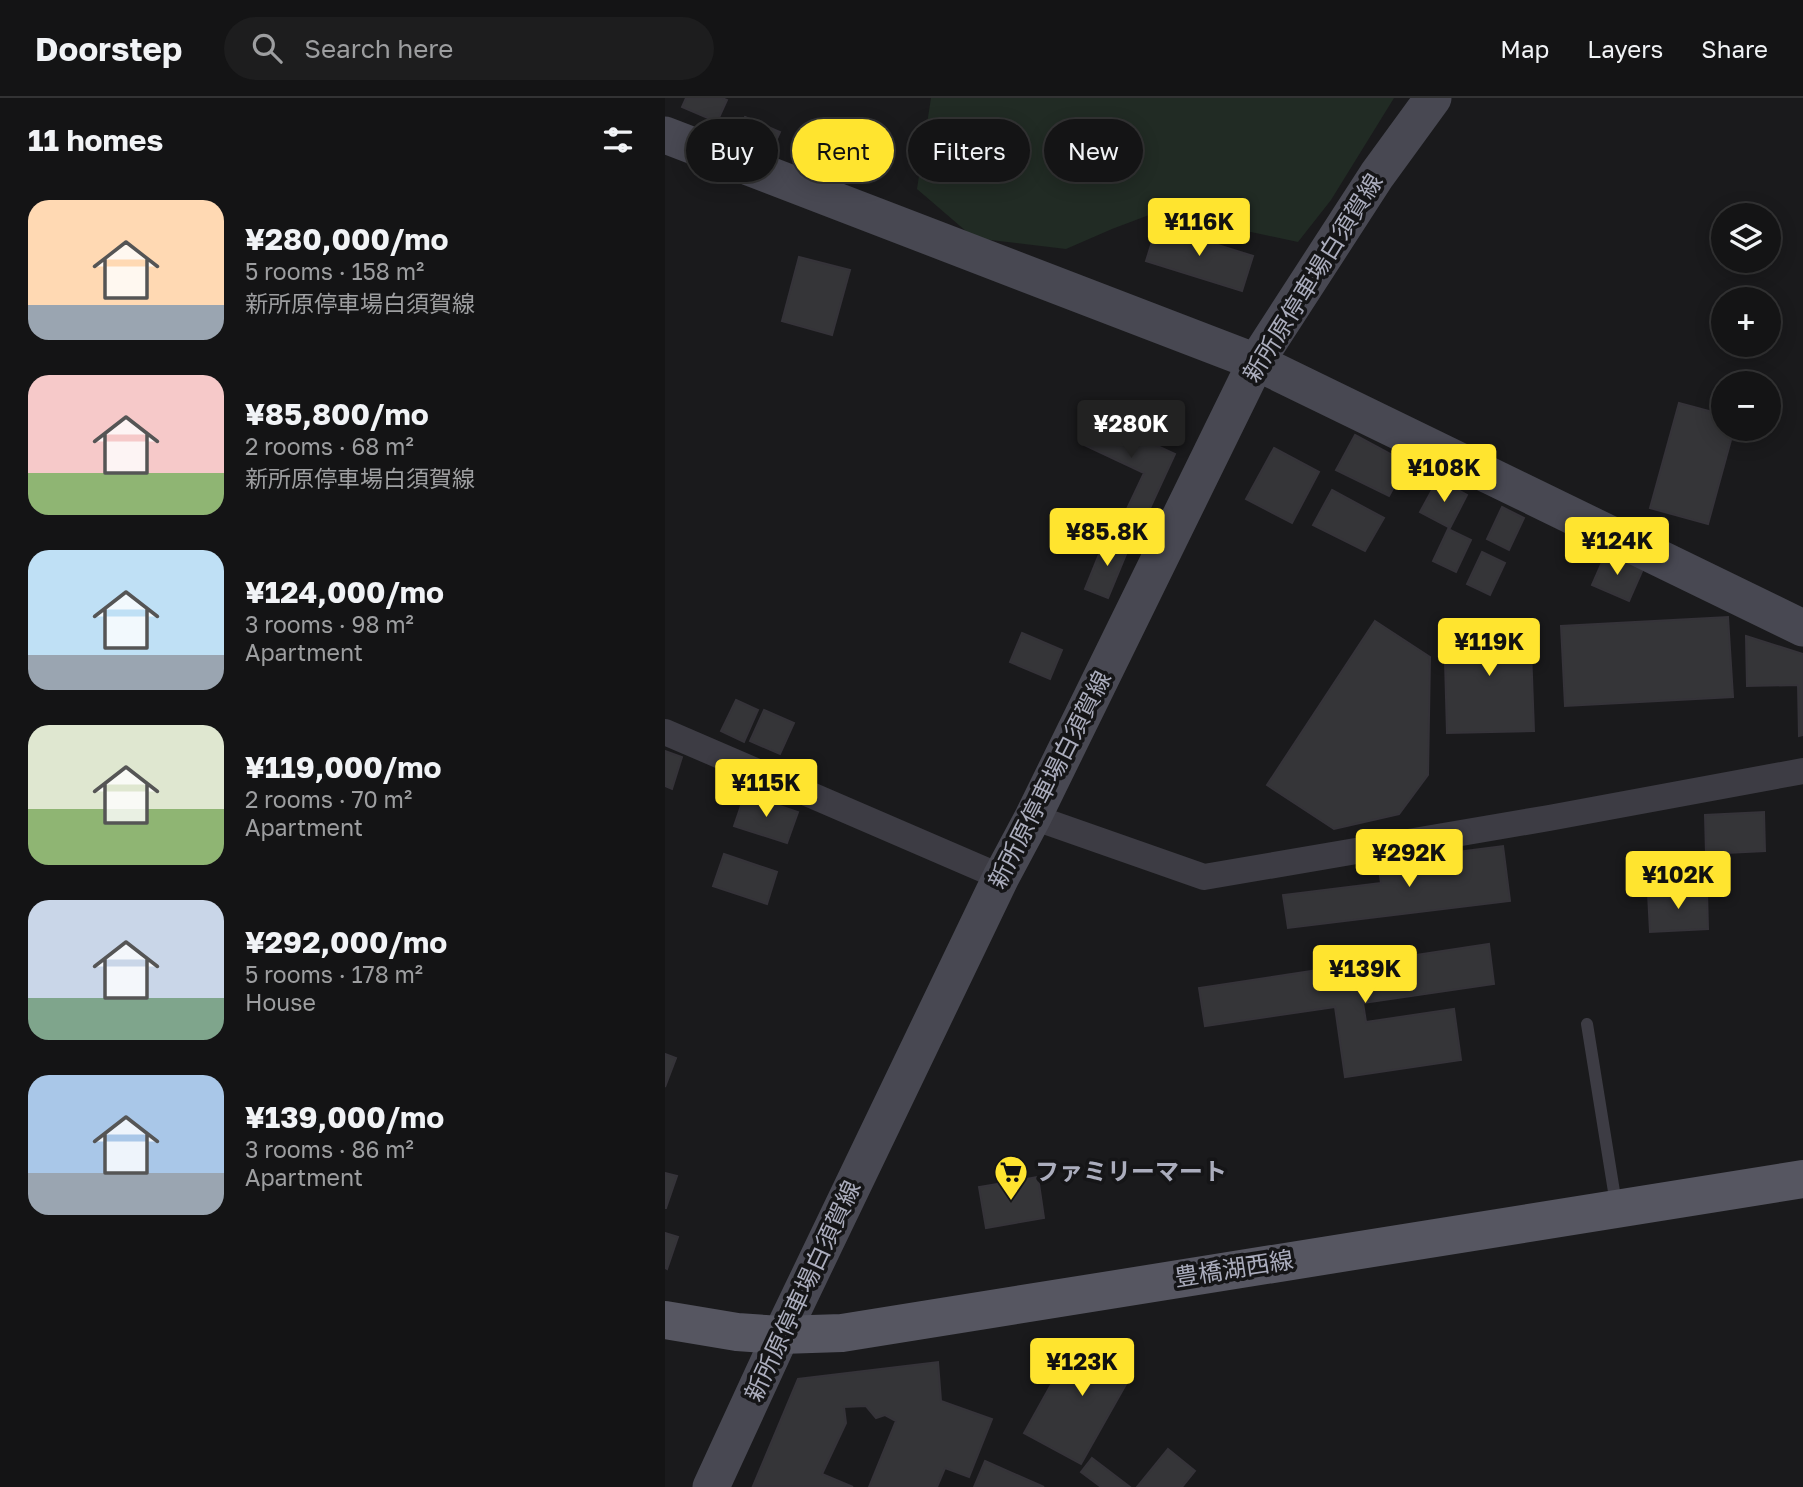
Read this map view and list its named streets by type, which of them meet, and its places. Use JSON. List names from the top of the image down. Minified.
{"streets":{"main road":["新所原停車場白須賀線","豊橋湖西線"]},"crossings":[["新所原停車場白須賀線","豊橋湖西線"]],"places":{"supermarket":["ファミリーマート"]},"page":{"header":"Doorstep","search":"Search here","nav":["Map","Layers","Share"],"heading":"11 homes","chip":["Buy","Rent","Filters","New"],"list":[{"name":"¥280,000/mo","note":"5 rooms · 158 m² · 新所原停車場白須賀線"},{"name":"¥85,800/mo","note":"2 rooms · 68 m² · 新所原停車場白須賀線"},{"name":"¥124,000/mo","note":"3 rooms · 98 m² · Apartment"},{"name":"¥119,000/mo","note":"2 rooms · 70 m² · Apartment"},{"name":"¥292,000/mo","note":"5 rooms · 178 m² · House"},{"name":"¥139,000/mo","note":"3 rooms · 86 m² · Apartment"}],"price":["¥116K","¥280K","¥108K","¥85.8K","¥124K","¥119K","¥115K","¥292K","¥102K","¥139K","¥123K"],"map_buttons":["+","−"]}}
